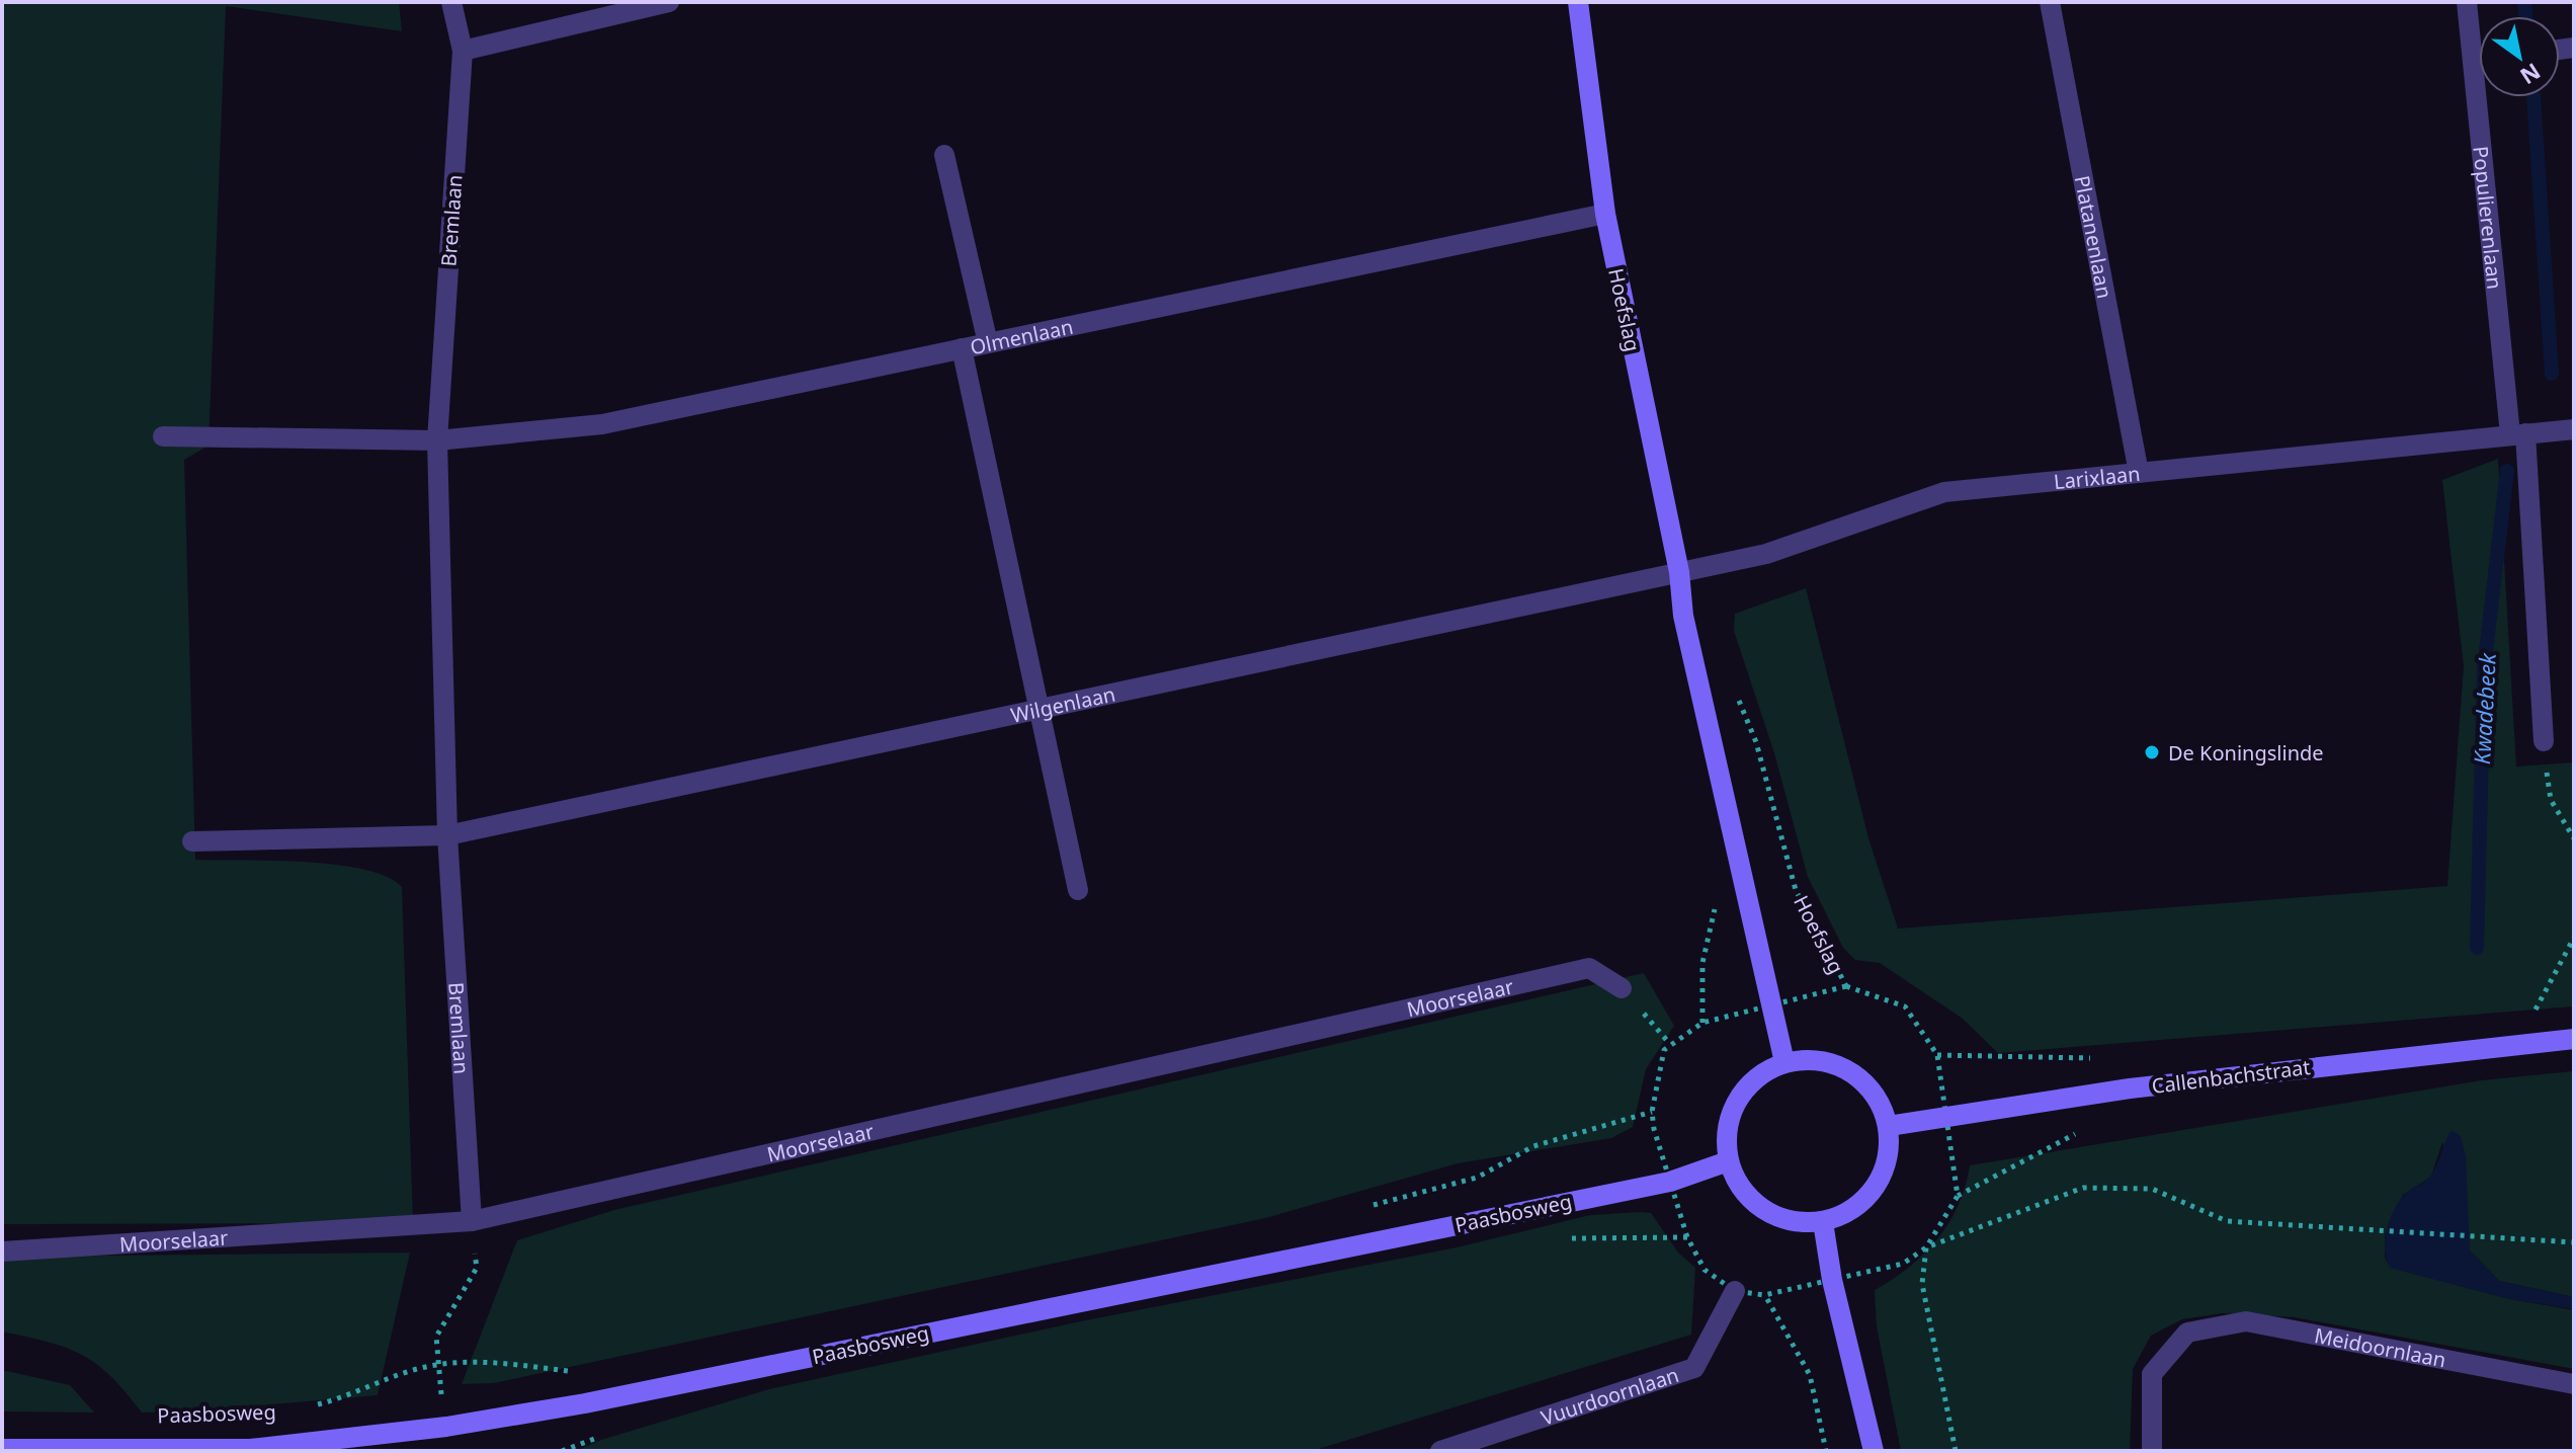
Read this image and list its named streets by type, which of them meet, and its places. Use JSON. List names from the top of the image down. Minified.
{"streets":{"street":["Populierenlaan","Bremlaan","Platanenlaan","Hoefslag","Olmenlaan","Larixlaan","Wilgenlaan","Moorselaar","Callenbachstraat","Paasbosweg","Meidoornlaan","Vuurdoornlaan"]},"crossings":[["Populierenlaan","Larixlaan"],["Bremlaan","Olmenlaan"],["Bremlaan","Wilgenlaan"],["Bremlaan","Moorselaar"],["Platanenlaan","Larixlaan"],["Hoefslag","Olmenlaan"],["Hoefslag","Larixlaan"],["Hoefslag","Wilgenlaan"],["Hoefslag","Callenbachstraat"],["Hoefslag","Paasbosweg"],["Larixlaan","Wilgenlaan"],["Callenbachstraat","Paasbosweg"]],"water":["Kwadebeek"],"places":["De Koningslinde"],"north":"bottom right"}
